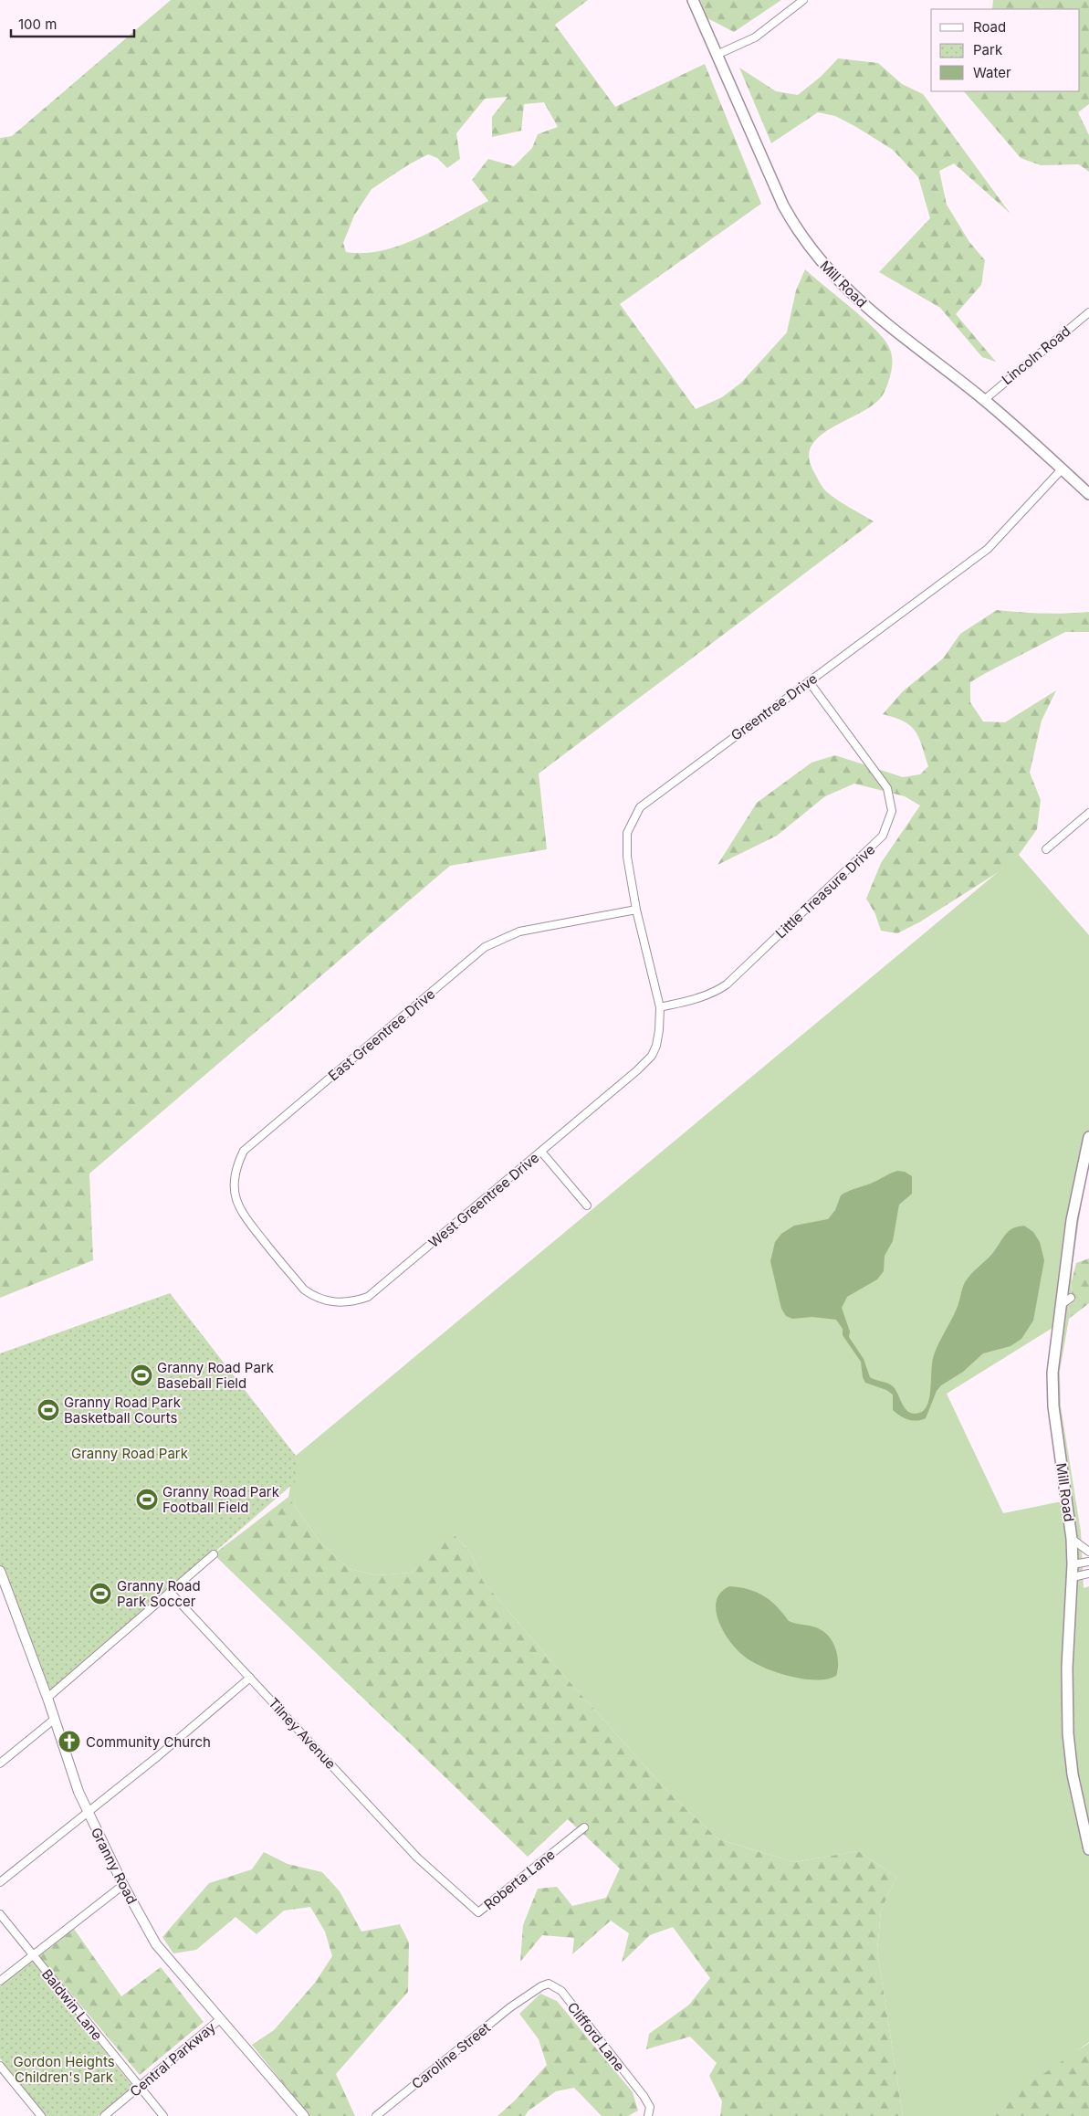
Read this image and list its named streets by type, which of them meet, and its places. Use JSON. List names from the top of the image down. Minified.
{"streets":{"main road":["Mill Road"],"street":["Lincoln Road","Greentree Drive","Little Treasure Drive","East Greentree Drive","West Greentree Drive","Tilney Avenue","Granny Road","Roberta Lane","Baldwin Lane","Clifford Lane","Caroline Street","Central Parkway"]},"crossings":[["Mill Road","Lincoln Road"],["Mill Road","Greentree Drive"],["Greentree Drive","Little Treasure Drive"],["Greentree Drive","East Greentree Drive"],["Greentree Drive","West Greentree Drive"],["Little Treasure Drive","West Greentree Drive"],["East Greentree Drive","West Greentree Drive"],["Tilney Avenue","Roberta Lane"],["Granny Road","Central Parkway"],["Baldwin Lane","Central Parkway"],["Clifford Lane","Caroline Street"]],"parks":["Granny Road Park","Gordon Heights Children's Park"],"places":{"sports":["Granny Road Park Baseball Field","Granny Road Park Basketball Courts","Granny Road Park Football Field","Granny Road Park Soccer"],"church":["Community Church"]},"legend":["Road","Park","Water"],"scale_bar":"100 m"}
